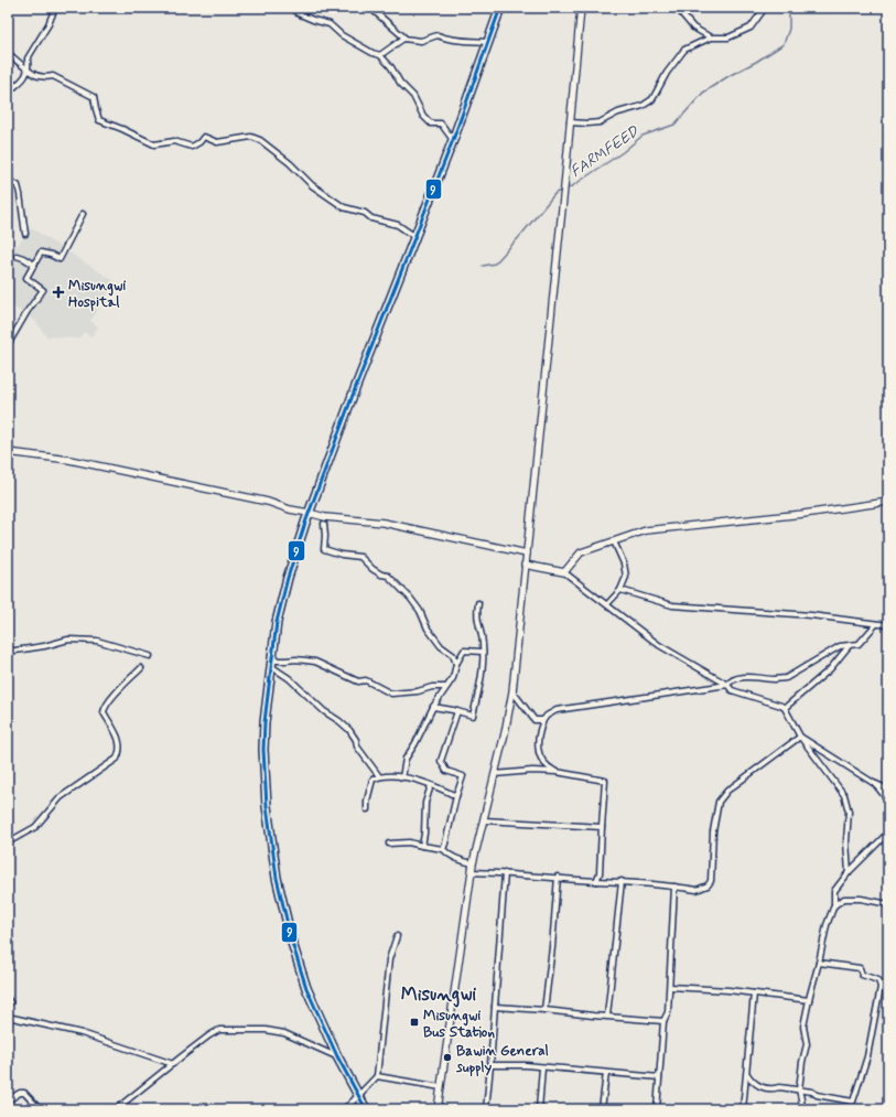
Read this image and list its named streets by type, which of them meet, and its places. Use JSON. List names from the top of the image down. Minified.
{"districts":["Misungwi"],"water":["FARMFEED"],"places":{"health":["Misungwi Hospital"],"transit":["Misungwi Bus Station"],"other":["Bawin General supply"]},"lines":["transit line 9"]}
